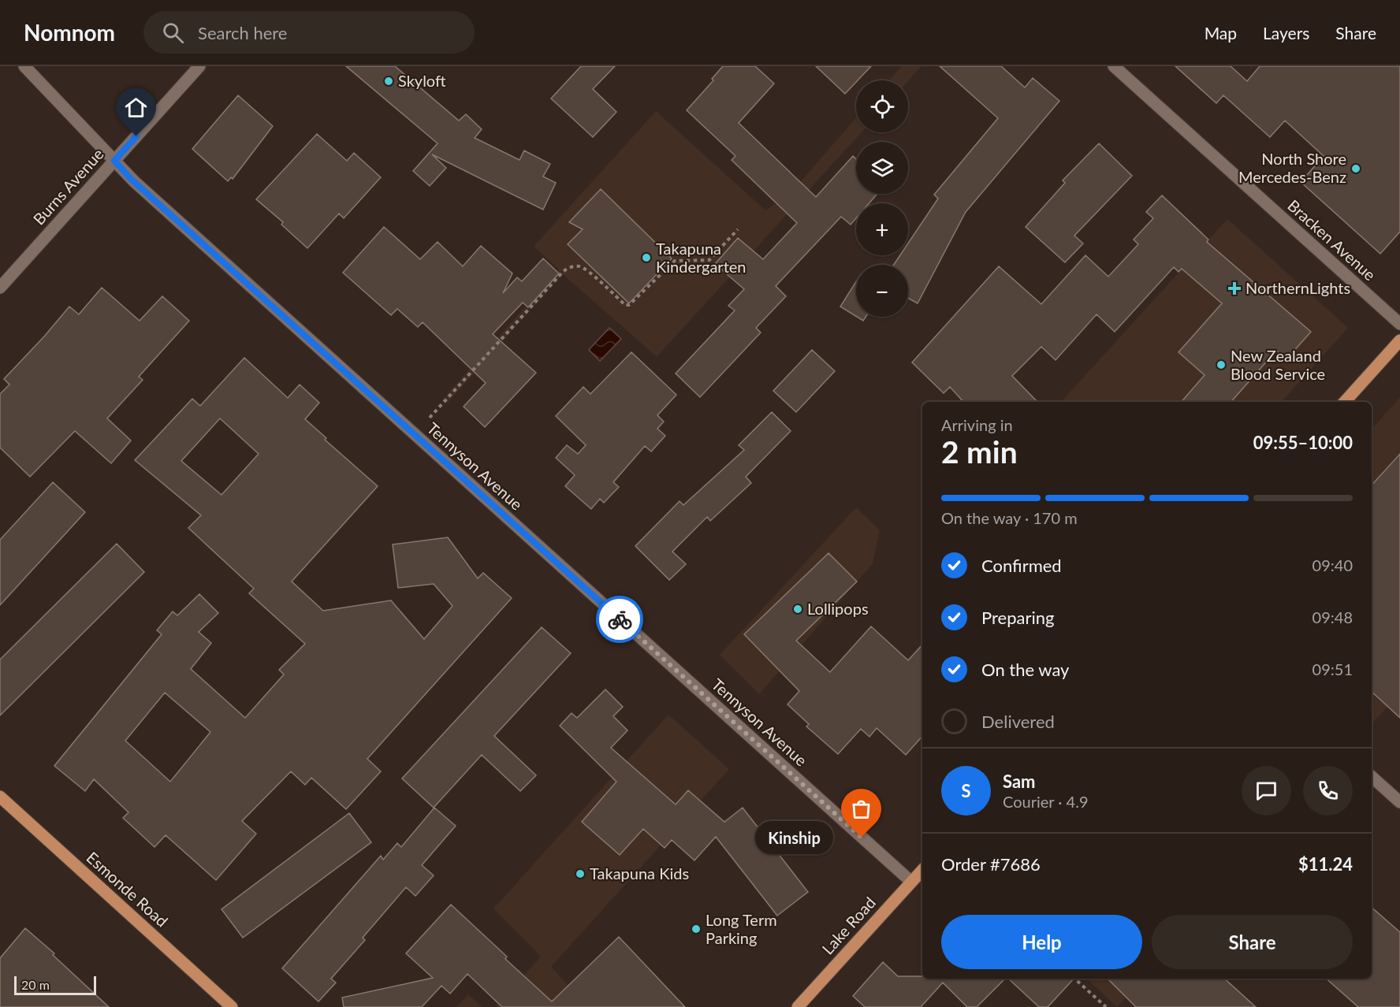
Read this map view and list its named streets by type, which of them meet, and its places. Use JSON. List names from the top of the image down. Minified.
{"streets":{"main road":["Esmonde Road","Lake Road"],"street":["Burns Avenue","Bracken Avenue","Tennyson Avenue"]},"crossings":[["Burns Avenue","Tennyson Avenue"],["Tennyson Avenue","Lake Road"]],"places":{"other":["Skyloft","North Shore Mercedes-Benz","Takapuna Kindergarten","New Zealand Blood Service","Lollipops","Kinship","Takapuna Kids","Long Term Parking"],"health":["NorthernLights"]},"scale_bar":"20 m","page":{"header":"Nomnom","search":"Search here","nav":["Map","Layers","Share"],"map_buttons":["+","−"],"heading":["2 min","Arriving in","09:55–10:00"],"panel":["Sam","Courier · 4.9","Order #7686","$11.24"],"bar":"On the way · 170 m","list":[["Confirmed","09:40"],["Preparing","09:48"],["On the way","09:51"],"Delivered"],"round":"S","bubble":"Kinship","buttons":["Help","Share"],"scale":"20 m"}}
